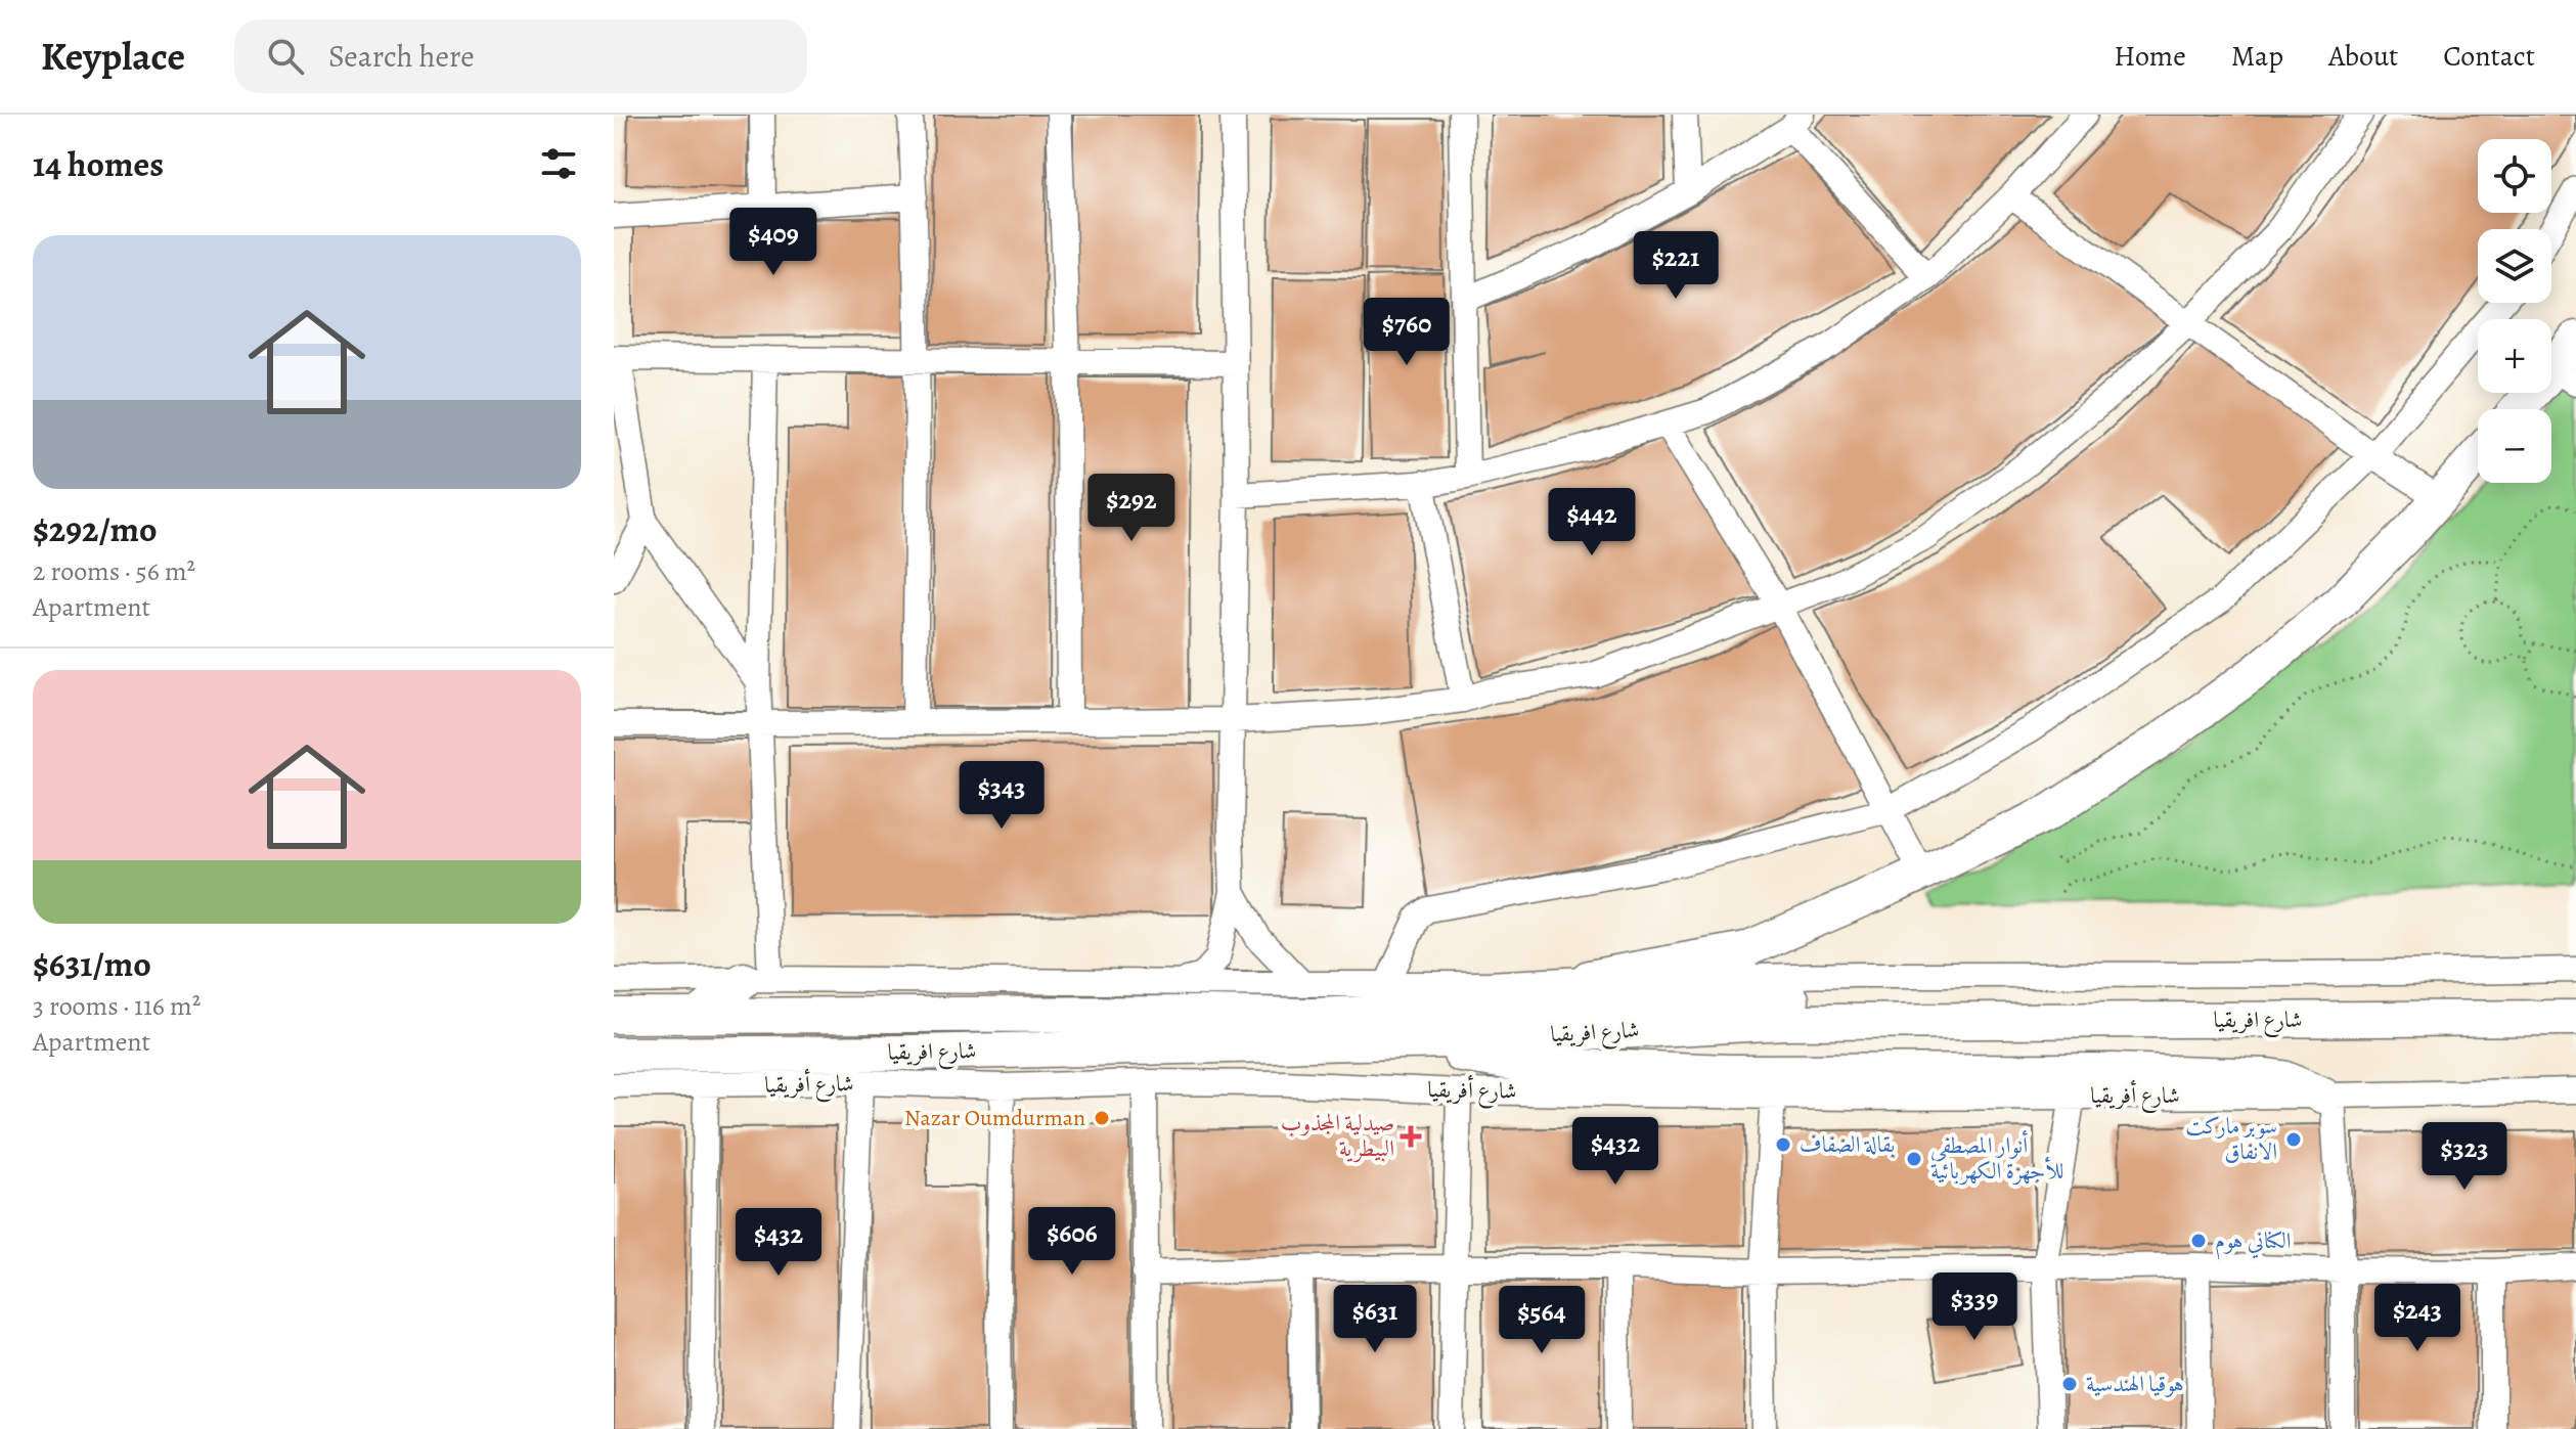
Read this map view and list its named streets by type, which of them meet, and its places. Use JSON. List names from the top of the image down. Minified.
{"streets":{"highway":["شارع افريقيا"],"street":["شارع أفريقيا"]},"places":{"other":["Nazar Oumdurman","سوبر ماركت الانفاق","بقالة الضفاف","أنوار المصطفى للأجهزة الكهربائية","الكناني هوم","هوقيا الهندسية"],"health":["صيدلية المجذوب البيطرية"]},"page":{"header":"Keyplace","search":"Search here","nav":["Home","Map","About","Contact"],"heading":"14 homes","map_buttons":["+","−"],"price":["$409","$221","$760","$292","$442","$343","$432","$323","$606","$432","$339","$243","$631","$564"],"list":[{"name":"$292/mo","note":"2 rooms · 56 m² · Apartment"},{"name":"$631/mo","note":"3 rooms · 116 m² · Apartment"}]}}
